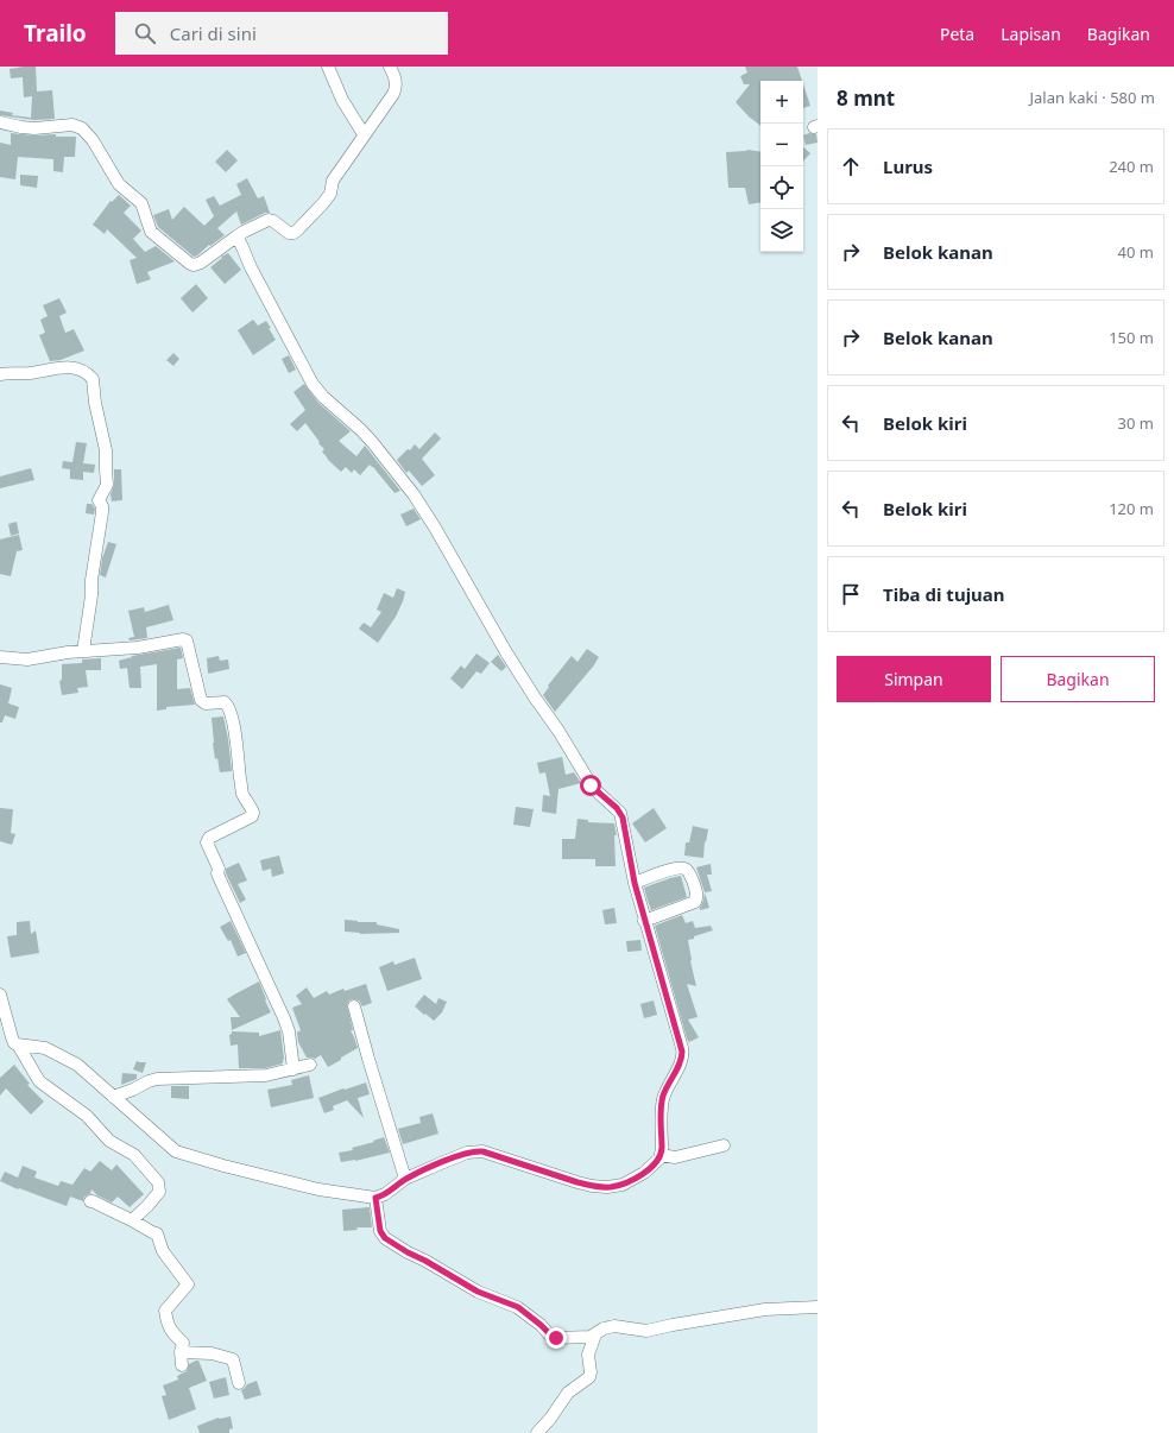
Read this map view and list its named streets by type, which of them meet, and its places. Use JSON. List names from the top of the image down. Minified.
{"page":{"header":"Trailo","search":"Cari di sini","nav":["Peta","Lapisan","Bagikan"],"heading":["8 mnt","Jalan kaki · 580 m"],"map_buttons":["+","−"],"list":[["Lurus","240 m"],["Belok kanan","40 m"],["Belok kanan","150 m"],["Belok kiri","30 m"],["Belok kiri","120 m"],"Tiba di tujuan"],"buttons":["Simpan","Bagikan"]}}
